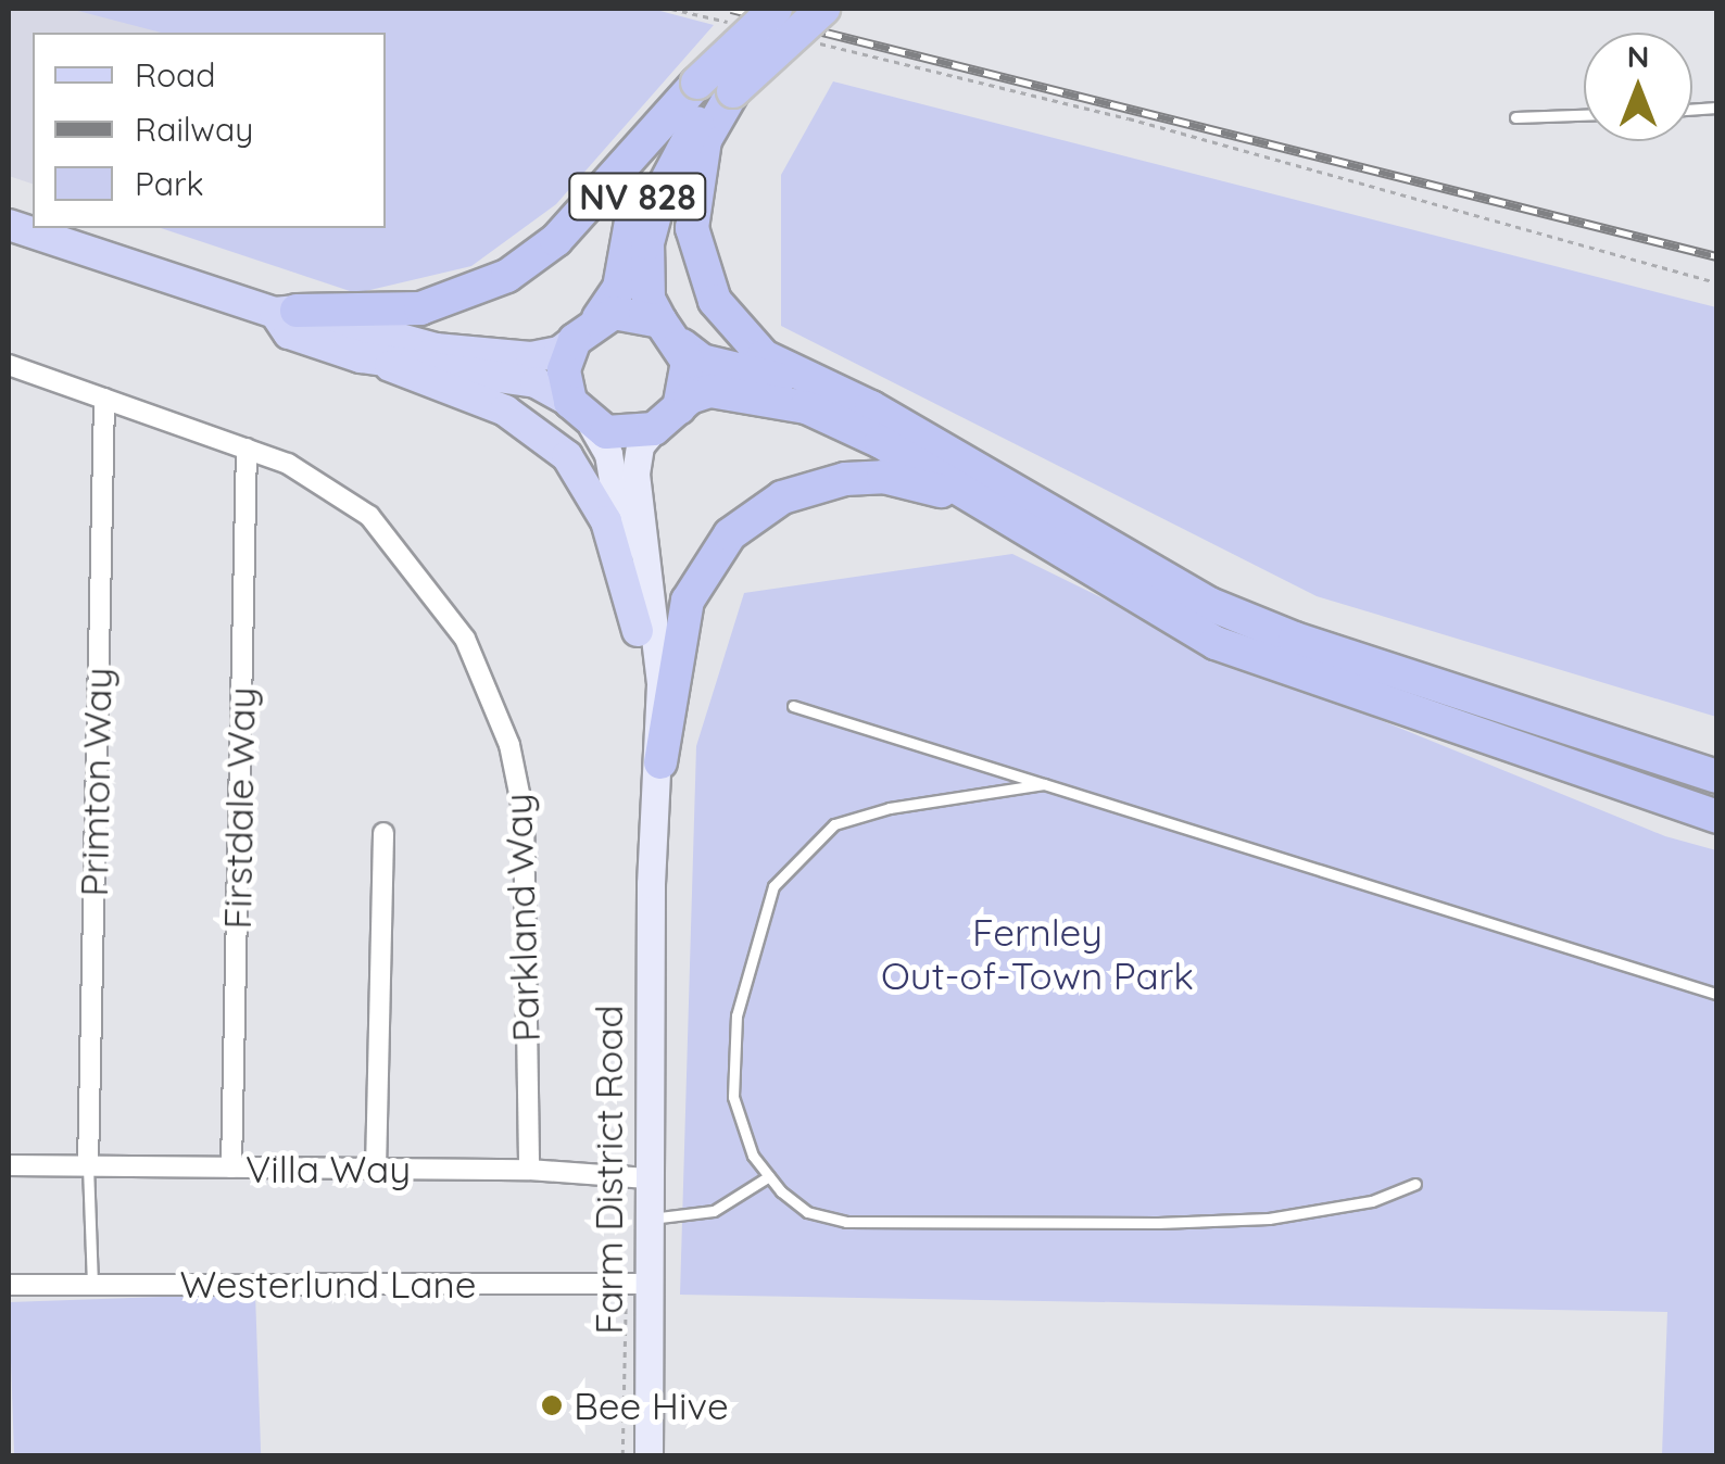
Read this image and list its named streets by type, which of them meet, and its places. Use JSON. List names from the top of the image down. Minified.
{"streets":{"highway":["NV 828"],"main road":["Farm District Road"],"street":["Primton Way","Firstdale Way","Parkland Way","Villa Way","Westerlund Lane"]},"crossings":[["NV 828","Farm District Road"],["Primton Way","Parkland Way"],["Primton Way","Villa Way"],["Firstdale Way","Parkland Way"],["Firstdale Way","Villa Way"],["Parkland Way","Villa Way"],["Villa Way","Farm District Road"],["Farm District Road","Westerlund Lane"]],"parks":["Fernley Out-of-Town Park"],"places":["Bee Hive"],"legend":["Road","Railway","Park"],"north":"top"}
